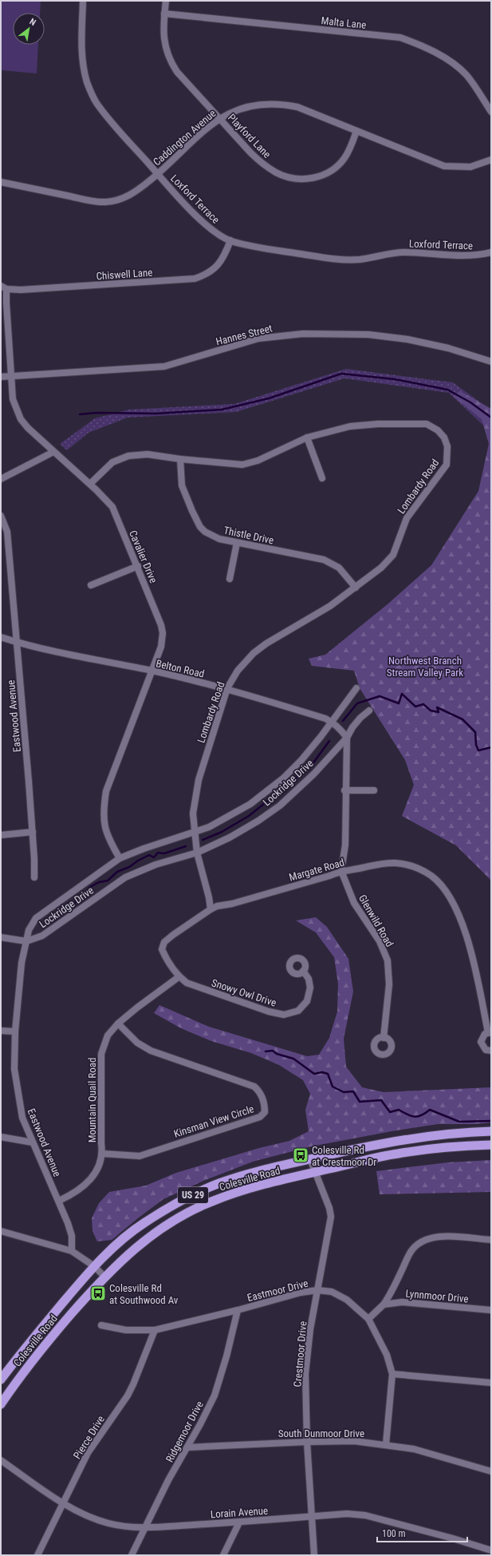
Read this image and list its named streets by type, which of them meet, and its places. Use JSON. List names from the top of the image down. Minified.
{"streets":{"highway":["Colesville Road","US 29"],"street":["Malta Lane","Playford Lane","Caddington Avenue","Loxford Terrace","Chiswell Lane","Hannes Street","Lombardy Road","Thistle Drive","Cavalier Drive","Belton Road","Eastwood Avenue","Lockridge Drive","Margate Road","Glenwild Road","Snowy Owl Drive","Mountain Quail Road","Kinsman View Circle","Eastmoor Drive","Lynnmoor Drive","Crestmoor Drive","Ridgemoor Drive","South Dunmoor Drive","Pierce Drive","Lorain Avenue"]},"crossings":[["Malta Lane","Playford Lane"],["Playford Lane","Caddington Avenue"],["Caddington Avenue","Loxford Terrace"],["Loxford Terrace","Chiswell Lane"],["Chiswell Lane","Cavalier Drive"],["Hannes Street","Cavalier Drive"],["Lombardy Road","Thistle Drive"],["Lombardy Road","Cavalier Drive"],["Lombardy Road","Belton Road"],["Lombardy Road","Lockridge Drive"],["Lombardy Road","Margate Road"],["Cavalier Drive","Belton Road"],["Cavalier Drive","Lockridge Drive"],["Belton Road","Eastwood Avenue"],["Belton Road","Lockridge Drive"],["Eastwood Avenue","Lockridge Drive"],["Eastwood Avenue","Mountain Quail Road"],["Margate Road","Glenwild Road"],["Margate Road","Snowy Owl Drive"],["Margate Road","Mountain Quail Road"],["Snowy Owl Drive","Mountain Quail Road"],["Mountain Quail Road","Kinsman View Circle"],["Colesville Road","Crestmoor Drive"],["Eastmoor Drive","Crestmoor Drive"],["Eastmoor Drive","Ridgemoor Drive"],["Eastmoor Drive","Pierce Drive"],["Crestmoor Drive","South Dunmoor Drive"],["Crestmoor Drive","Lorain Avenue"],["Ridgemoor Drive","South Dunmoor Drive"],["Ridgemoor Drive","Lorain Avenue"],["Pierce Drive","Lorain Avenue"]],"parks":["Northwest Branch Stream Valley Park"],"places":{"bus stop":["Colesville Rd at Crestmoor Dr","Colesville Rd at Southwood Av"]},"scale_bar":"100 m","north":"top right"}
